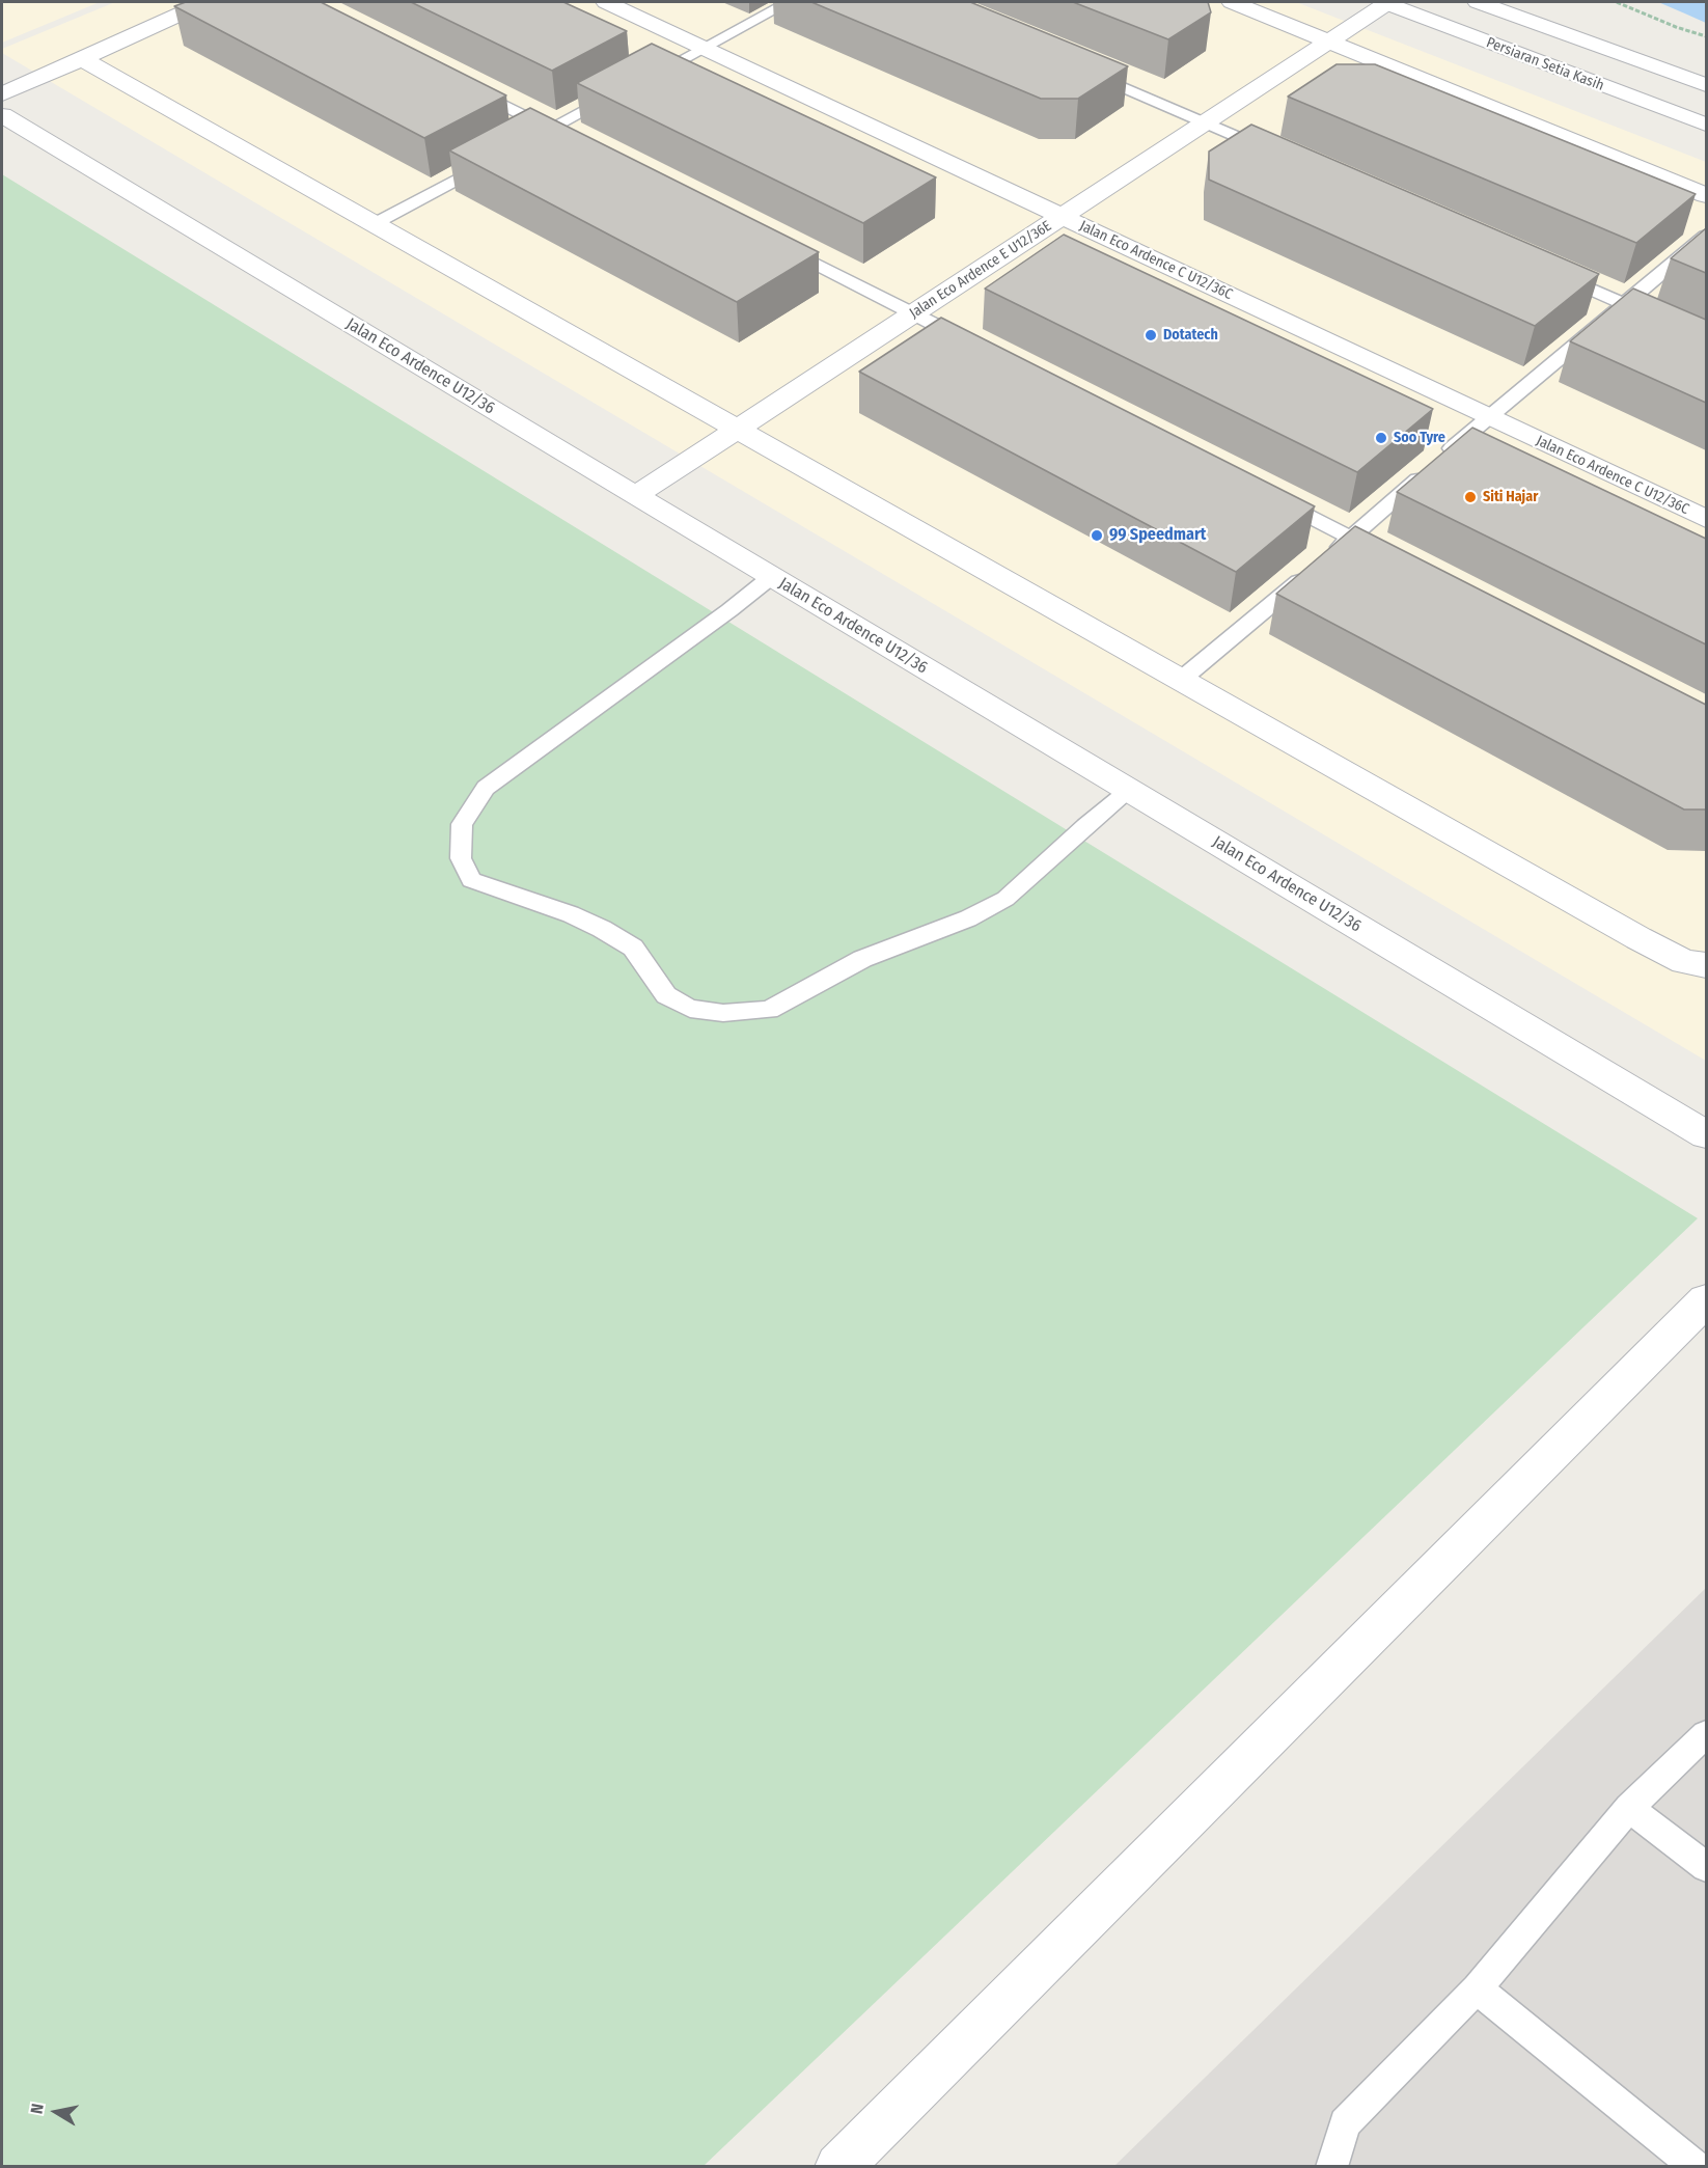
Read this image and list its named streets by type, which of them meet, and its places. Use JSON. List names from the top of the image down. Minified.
{"streets":{"street":["Persiaran Setia Kasih","Jalan Eco Ardence C U12/36C","Jalan Eco Ardence E U12/36E","Jalan Eco Ardence U12/36"]},"crossings":[["Persiaran Setia Kasih","Jalan Eco Ardence E U12/36E"],["Jalan Eco Ardence C U12/36C","Jalan Eco Ardence E U12/36E"],["Jalan Eco Ardence E U12/36E","Jalan Eco Ardence U12/36"]],"places":["Dotatech","Soo Tyre","Siti Hajar","99 Speedmart"],"north":"left"}
